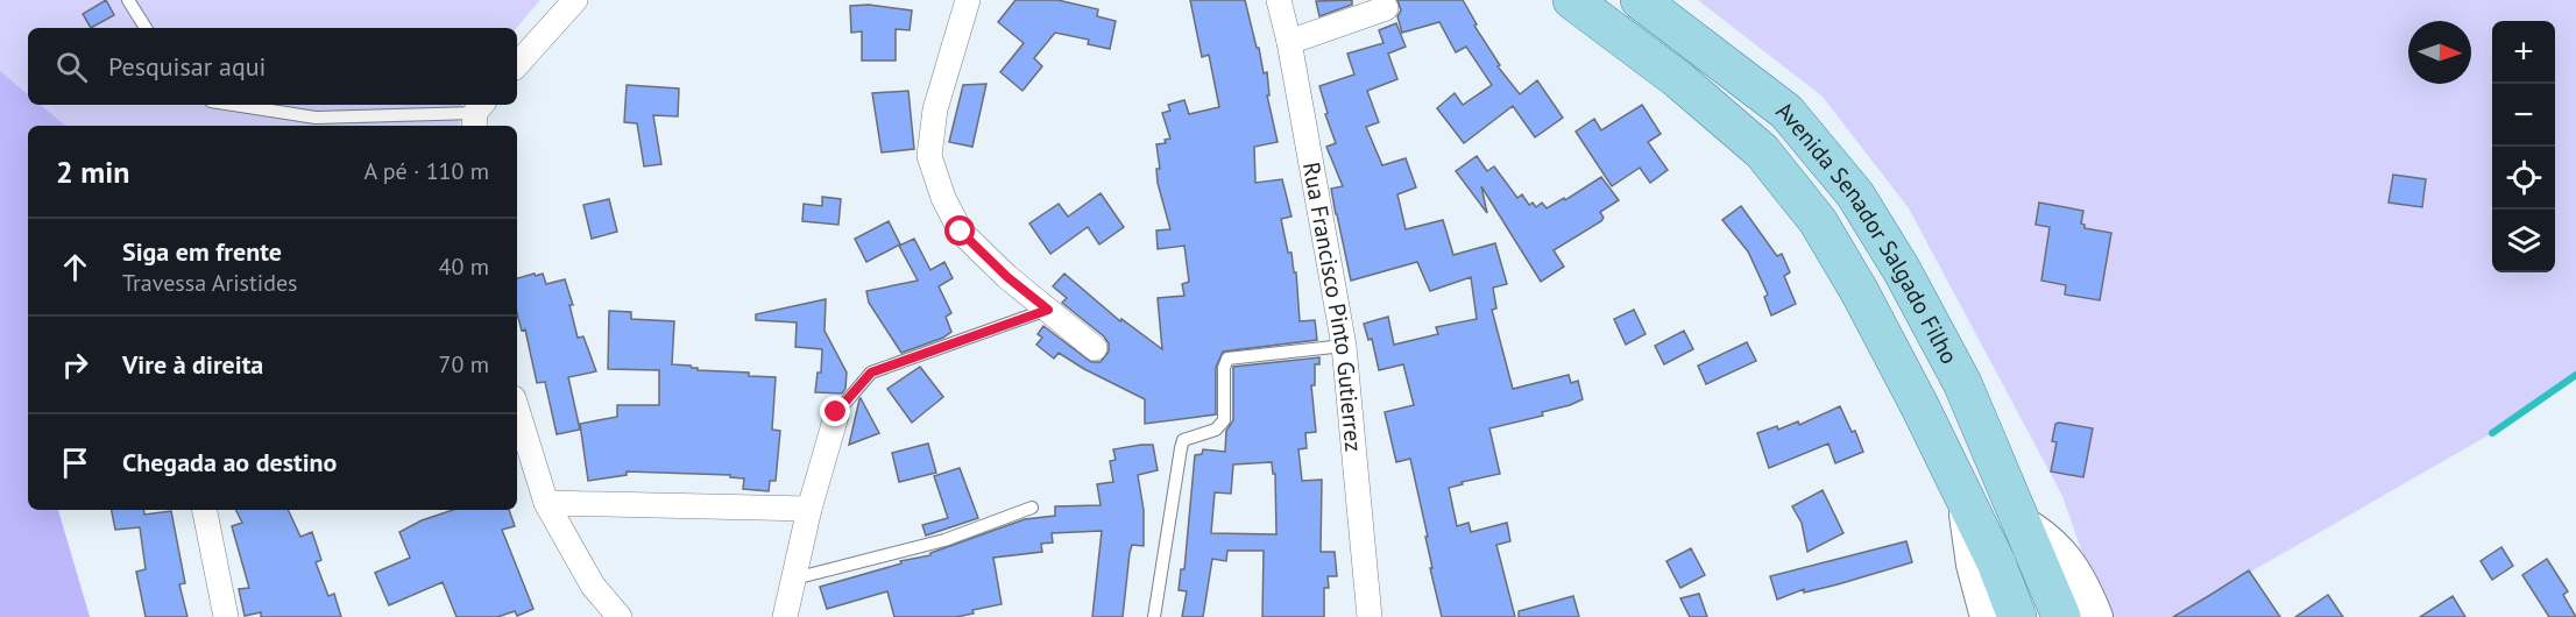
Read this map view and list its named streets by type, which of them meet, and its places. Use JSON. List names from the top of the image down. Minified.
{"streets":{"main road":["Avenida Senador Salgado Filho"],"street":["Rua Francisco Pinto Gutierrez"]},"north":"right","page":{"map_buttons":["+","−"],"search":"Pesquisar aqui","heading":["2 min","A pé · 110 m"],"list":[["Siga em frente","Travessa Aristides","40 m"],["Vire à direita","70 m"],"Chegada ao destino"]}}
